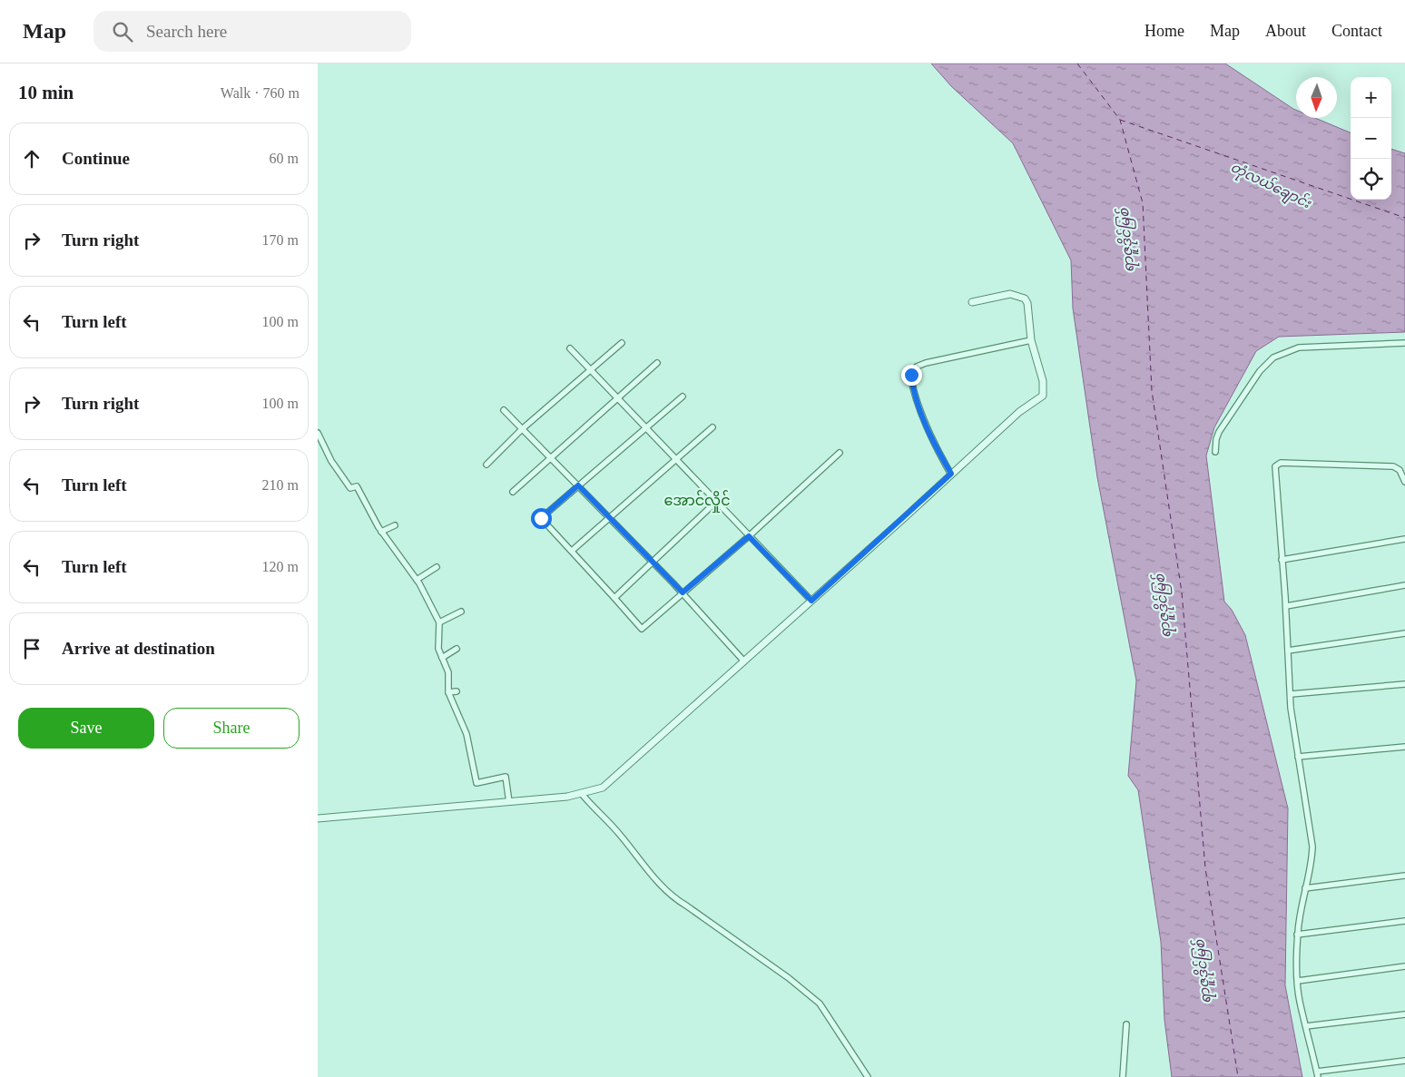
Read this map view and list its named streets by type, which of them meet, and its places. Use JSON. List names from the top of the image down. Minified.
{"districts":["အောင်လှိုင်"],"water":["တုံလယ်ချောင်း","ရာဇူဒိုင်မြစ်"],"north":"bottom","page":{"header":"Map","search":"Search here","nav":["Home","Map","About","Contact"],"heading":["10 min","Walk · 760 m"],"map_buttons":["+","−"],"list":[["Continue","60 m"],["Turn right","170 m"],["Turn left","100 m"],["Turn right","100 m"],["Turn left","210 m"],["Turn left","120 m"],"Arrive at destination"],"buttons":["Save","Share"]}}
